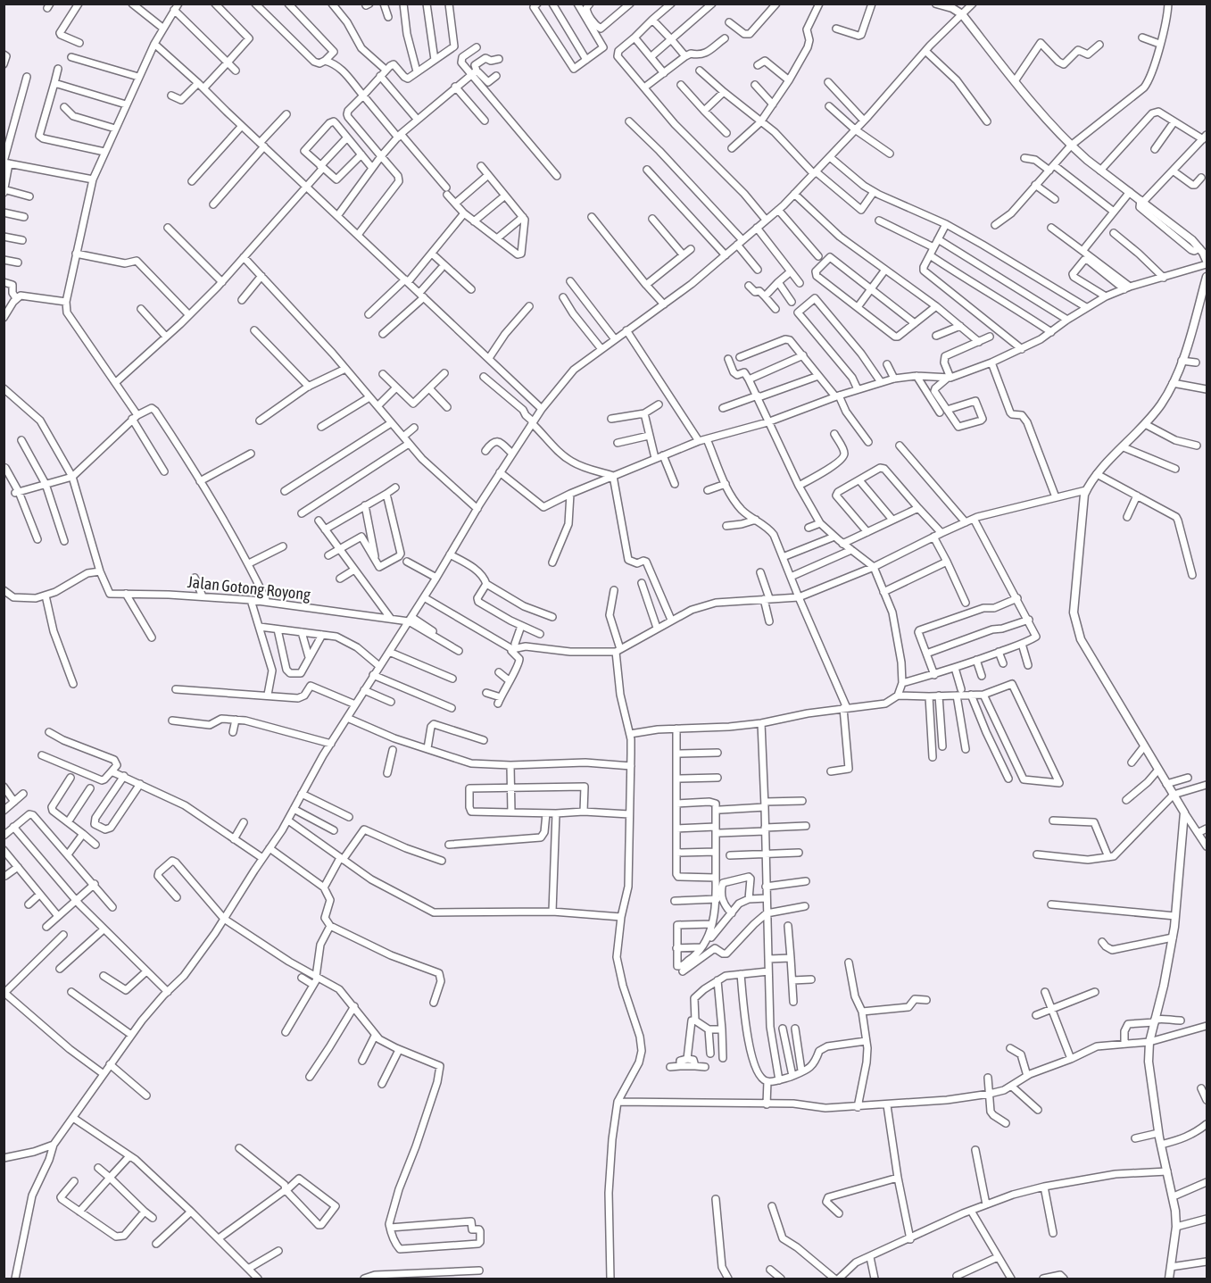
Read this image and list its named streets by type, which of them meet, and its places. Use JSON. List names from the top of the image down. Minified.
{"streets":{"street":["Jalan Gotong Royong"]}}
